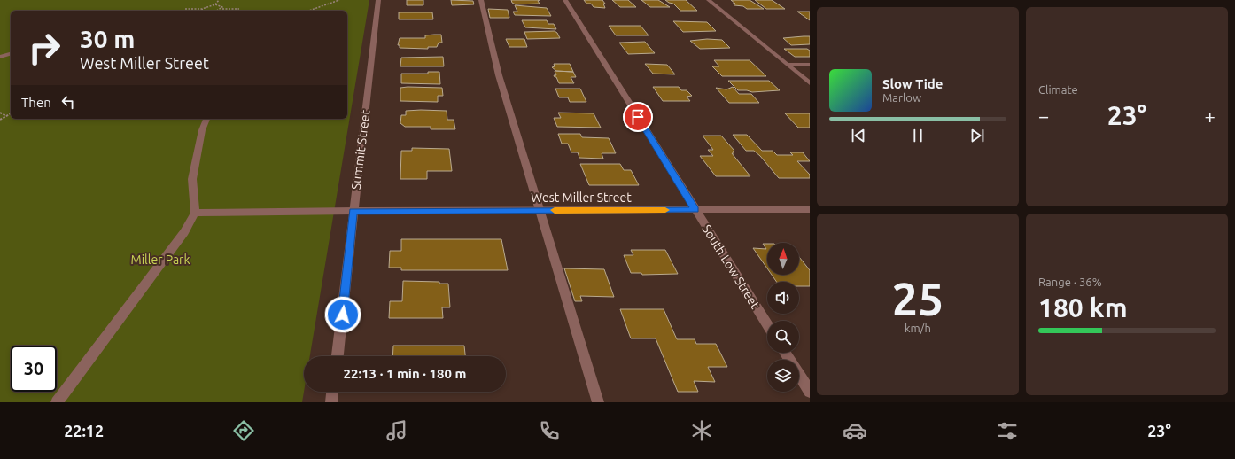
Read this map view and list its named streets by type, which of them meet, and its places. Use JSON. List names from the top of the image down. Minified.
{"streets":{"street":["Summit Street","West Miller Street","South Low Street"]},"crossings":[["Summit Street","West Miller Street"],["West Miller Street","South Low Street"]],"parks":["Miller Park"],"north":"top","page":{"tile":["Climate",["25","km/h"],["Range · 36%","180 km"]],"turn":["30 m","West Miller Street"],"song":["Slow Tide","Marlow"],"then":"Then","heat":["−","23°","+"],"limit":"30","trip":"22:13 · 1 min · 180 m","tabs":["22:12","23°"]}}
